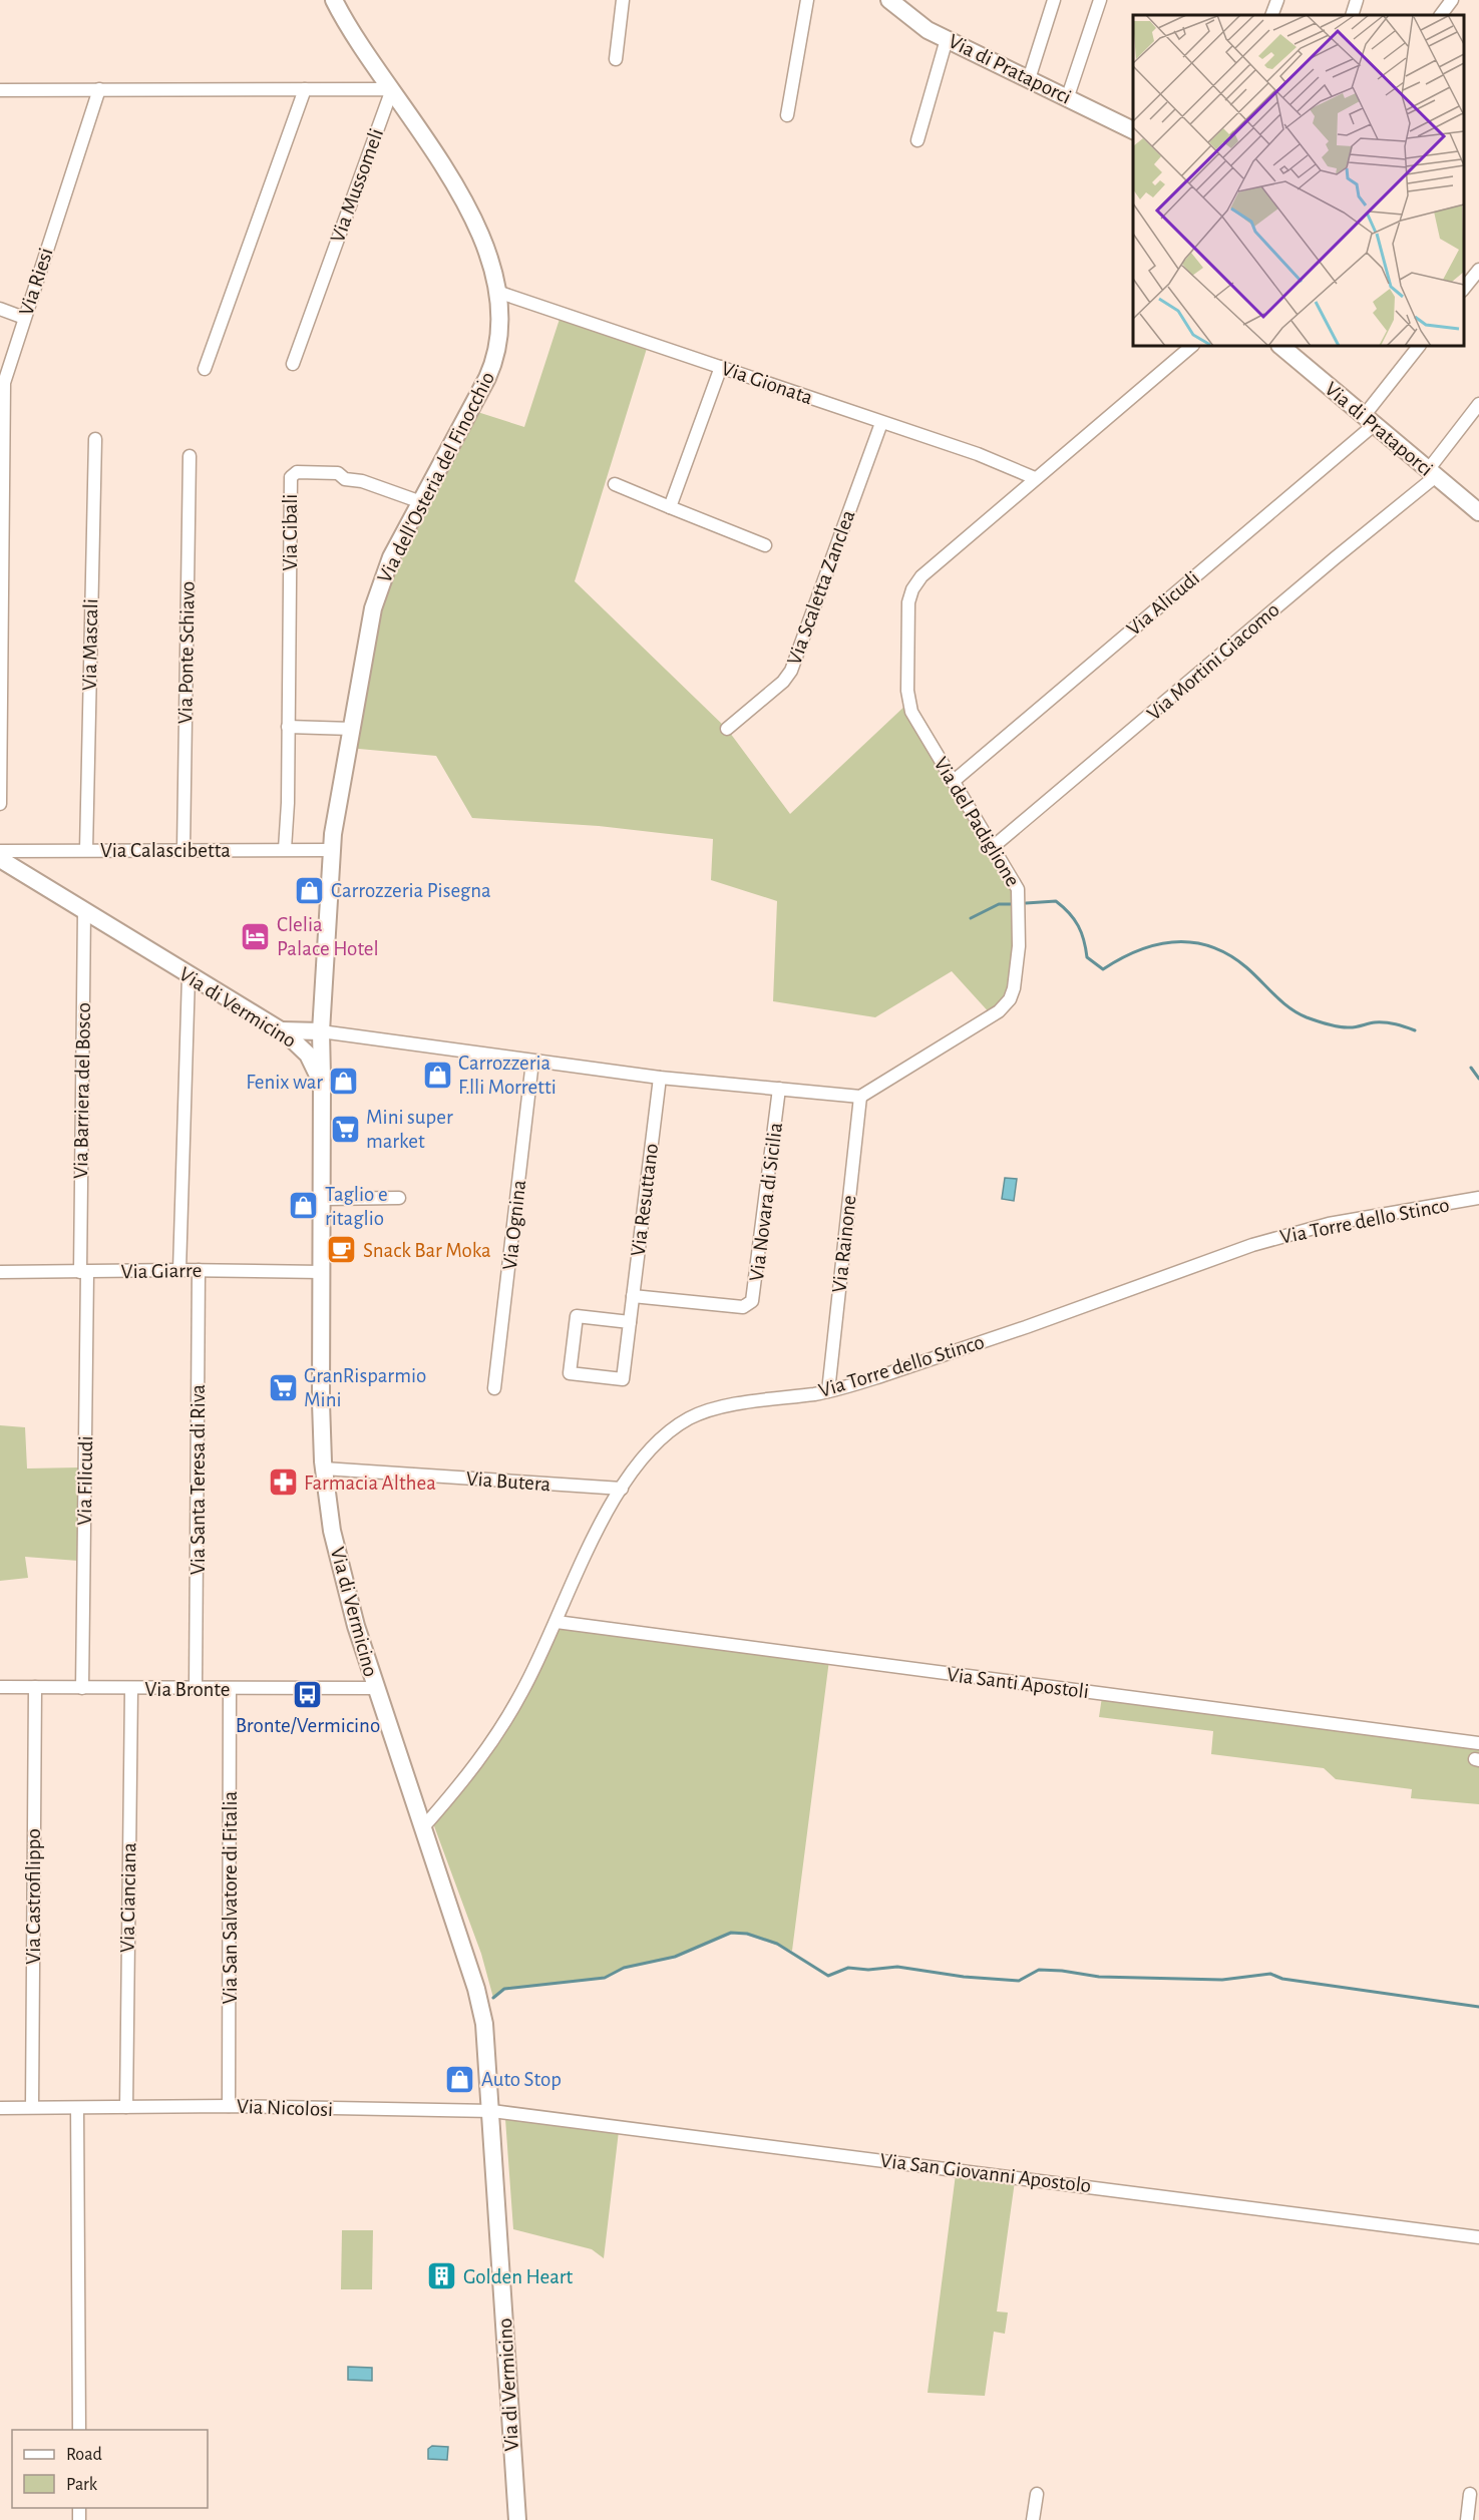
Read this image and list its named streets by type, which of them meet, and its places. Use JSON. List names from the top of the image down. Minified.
{"streets":{"main road":["Via di Prataporci","Via dell'Osteria del Finocchio","Via di Vermicino"],"street":["Via Mussomeli","Via Riesi","Via Gionata","Via Cibali","Via Scaletta Zanclea","Via Alicudi","Via Mascali","Via Ponte Schiavo","Via Mortini Giacomo","Via del Padiglione","Via Calascibetta","Via Barriera del Bosco","Via Resuttano","Via Novara di Sicilia","Via Torre dello Stinco","Via Ognina","Via Rainone","Via Giarre","Via Santa Teresa di Riva","Via Filicudi","Via Butera","Via Santi Apostoli","Via Bronte","Via Castrofilippo","Via Cianciana","Via San Salvatore di Fitalia","Via Nicolosi","Via San Giovanni Apostolo"]},"crossings":[["Via di Prataporci","Via Alicudi"],["Via di Prataporci","Via Mortini Giacomo"],["Via Mussomeli","Via dell'Osteria del Finocchio"],["Via Gionata","Via dell'Osteria del Finocchio"],["Via Gionata","Via Scaletta Zanclea"],["Via Gionata","Via del Padiglione"],["Via dell'Osteria del Finocchio","Via Cibali"],["Via dell'Osteria del Finocchio","Via Calascibetta"],["Via dell'Osteria del Finocchio","Via di Vermicino"],["Via Cibali","Via Calascibetta"],["Via Alicudi","Via del Padiglione"],["Via Mascali","Via Calascibetta"],["Via Ponte Schiavo","Via Calascibetta"],["Via Mortini Giacomo","Via del Padiglione"],["Via del Padiglione","Via Rainone"],["Via di Vermicino","Via Barriera del Bosco"],["Via di Vermicino","Via Torre dello Stinco"],["Via di Vermicino","Via Giarre"],["Via di Vermicino","Via Butera"],["Via di Vermicino","Via Bronte"],["Via di Vermicino","Via Nicolosi"],["Via di Vermicino","Via San Giovanni Apostolo"],["Via Barriera del Bosco","Via Giarre"],["Via Barriera del Bosco","Via Filicudi"],["Via Resuttano","Via Novara di Sicilia"],["Via Torre dello Stinco","Via Rainone"],["Via Torre dello Stinco","Via Butera"],["Via Torre dello Stinco","Via Santi Apostoli"],["Via Giarre","Via Santa Teresa di Riva"],["Via Giarre","Via Filicudi"],["Via Santa Teresa di Riva","Via Bronte"],["Via Filicudi","Via Bronte"],["Via Bronte","Via Castrofilippo"],["Via Bronte","Via Cianciana"],["Via Bronte","Via San Salvatore di Fitalia"],["Via Castrofilippo","Via Nicolosi"],["Via Cianciana","Via Nicolosi"],["Via San Salvatore di Fitalia","Via Nicolosi"],["Via Nicolosi","Via San Giovanni Apostolo"]],"places":{"shop":["Carrozzeria Pisegna","Carrozzeria F.lli Morretti","Fenix war","Taglio e ritaglio","Auto Stop"],"hotel":["Clelia Palace Hotel"],"supermarket":["Mini super market","GranRisparmio Mini"],"cafe":["Snack Bar Moka"],"pharmacy":["Farmacia Althea"],"bus stop":["Bronte/Vermicino"],"building":["Golden Heart"]},"legend":["Road","Park"]}
